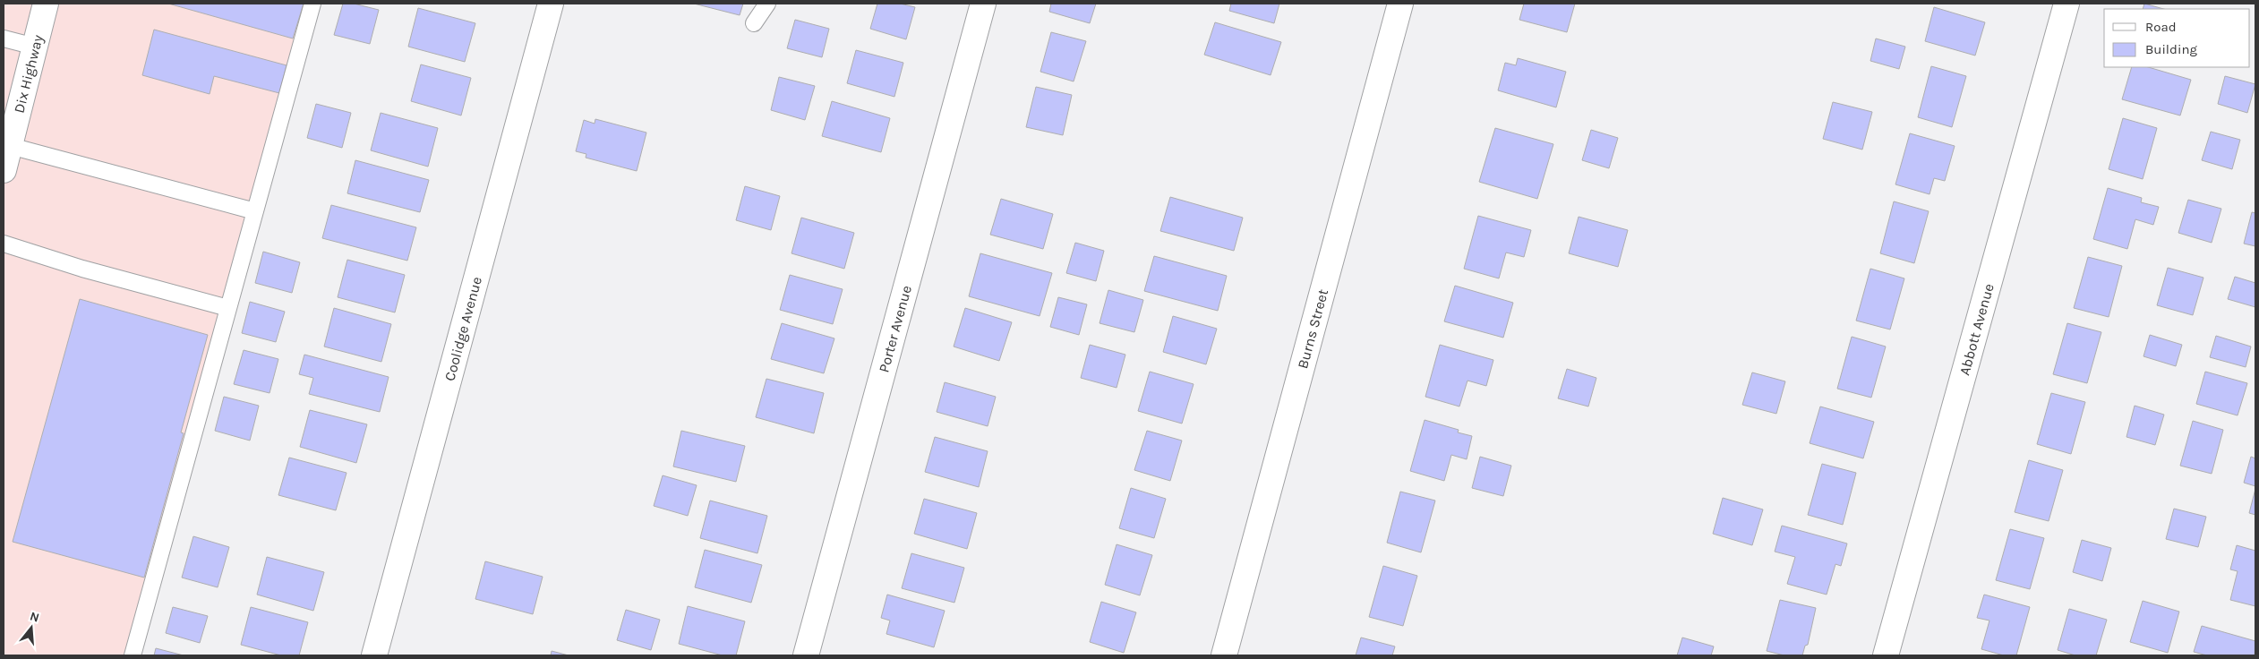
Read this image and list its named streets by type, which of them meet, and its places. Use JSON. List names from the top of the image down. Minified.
{"streets":{"street":["Dix Highway","Coolidge Avenue","Porter Avenue","Burns Street","Abbott Avenue"]},"legend":["Road","Building"],"north":"top"}
